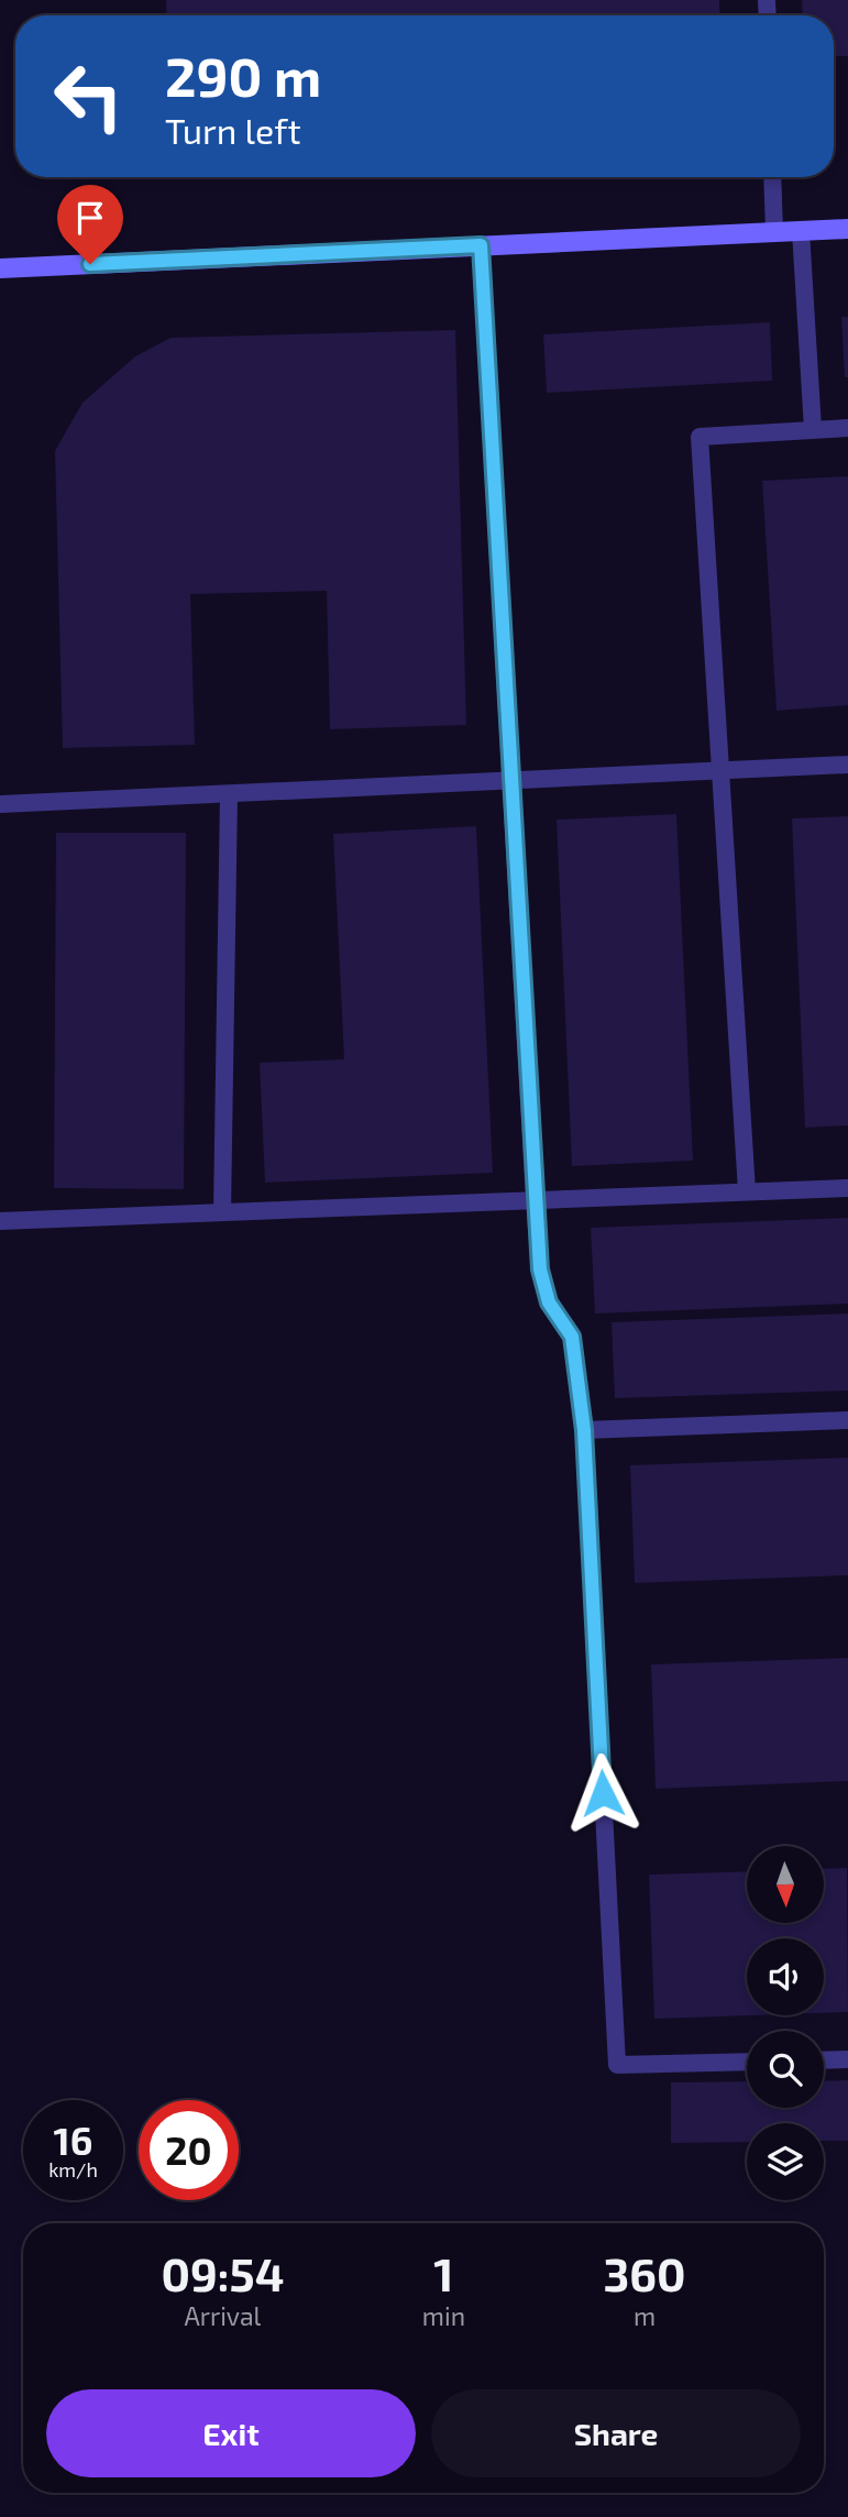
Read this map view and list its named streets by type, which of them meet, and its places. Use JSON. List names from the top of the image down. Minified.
{"north":"bottom","page":{"turn":["290 m","Turn left"],"speed":"16 km/h","limit":"20","eta":["09:54","Arrival","1","min","360","m"],"buttons":["Exit","Share"]}}
